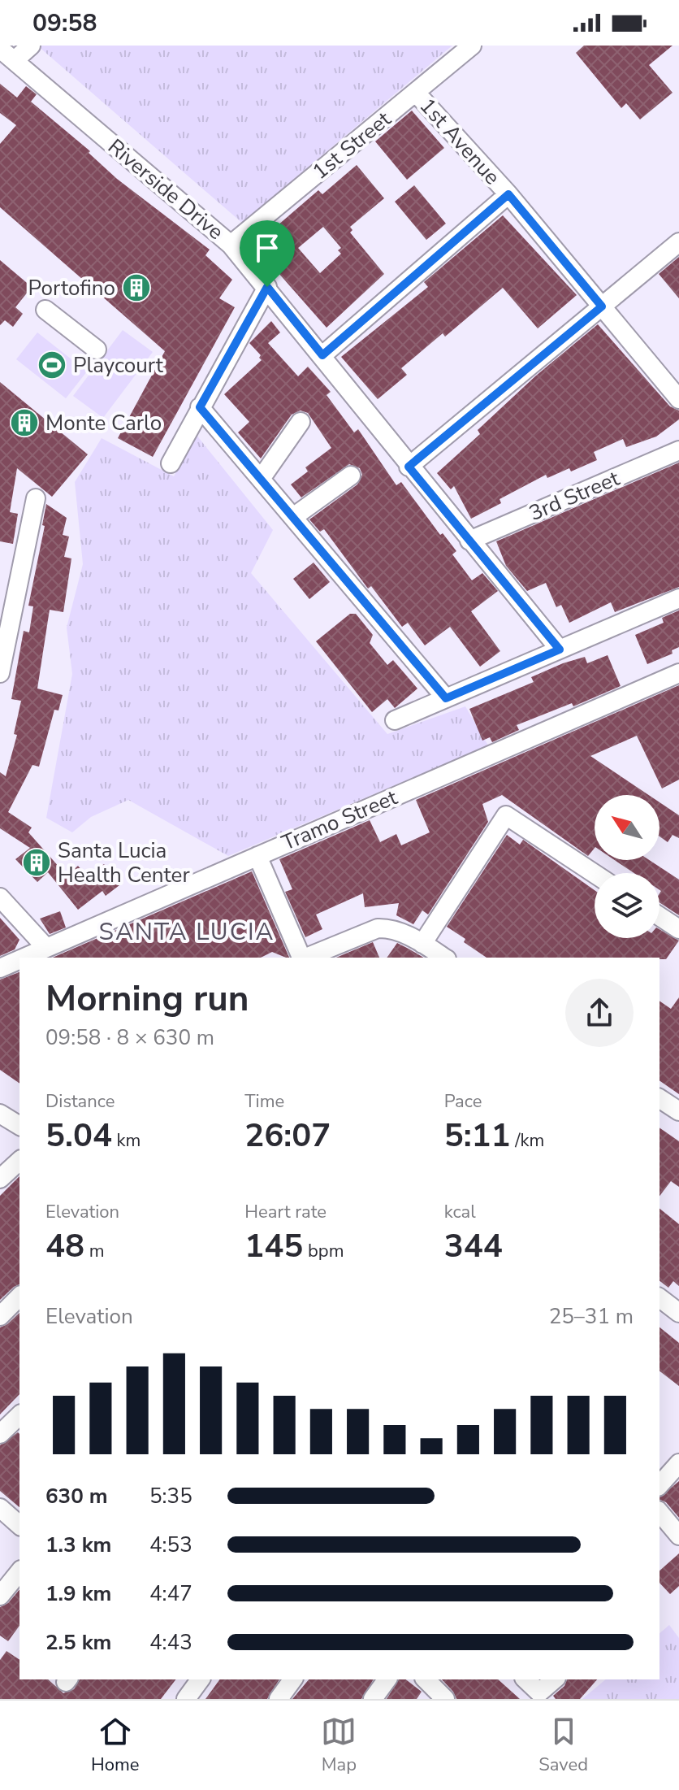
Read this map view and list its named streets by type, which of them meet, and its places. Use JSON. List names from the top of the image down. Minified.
{"streets":{"street":["1st Avenue","1st Street","Riverside Drive","3rd Street","Tramo Street"]},"crossings":[["1st Avenue","1st Street"],["1st Street","Riverside Drive"],["Riverside Drive","3rd Street"]],"districts":["SANTA LUCIA"],"places":{"building":["Portofino","Monte Carlo","Santa Lucia Health Center"],"sports":["Playcourt"]},"north":"top left","page":{"status":"09:58","heading":["Morning run","09:58 · 8 × 630 m"],"stats":[["Distance","5.04 km"],["Time","26:07"],["Pace","5:11 /km"],["Elevation","48 m"],["Heart rate","145 bpm"],["kcal","344"]],"chart":["Elevation","25–31 m"],"list":[{"name":"630 m","note":"5:35"},{"name":"1.3 km","note":"4:53"},{"name":"1.9 km","note":"4:47"},{"name":"2.5 km","note":"4:43"}],"tabs":["Home","Map","Saved"]}}
